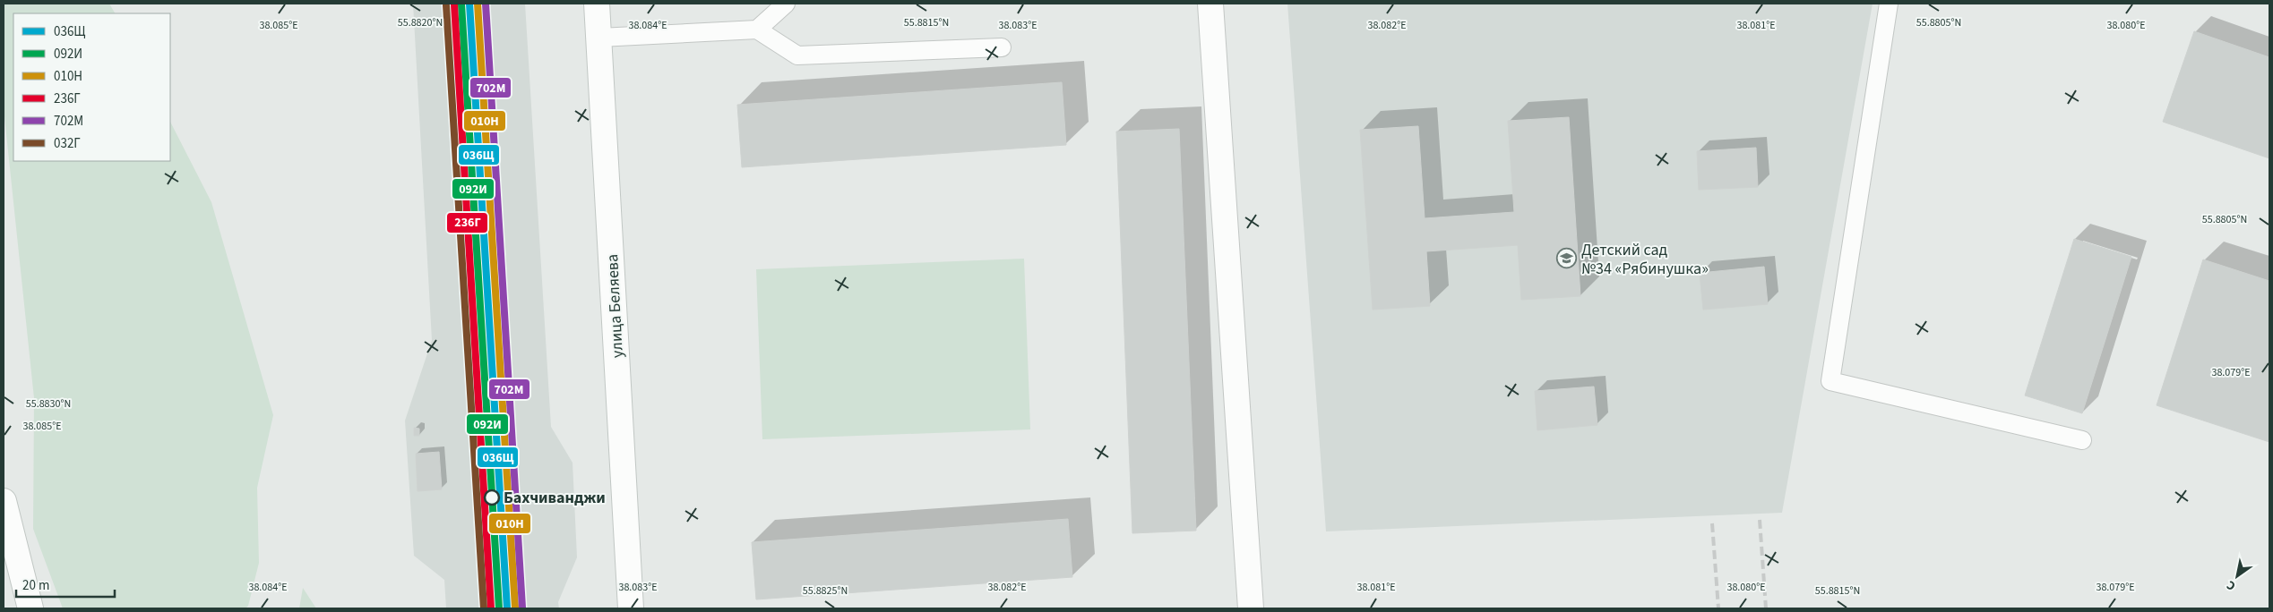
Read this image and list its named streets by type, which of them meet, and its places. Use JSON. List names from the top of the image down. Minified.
{"streets":{"street":["улица Беляева"]},"places":{"school or university":["Детский сад №34 «Рябинушка»"],"other":["Бахчиванджи"]},"lines":["transit line 036Щ","transit line 010Н","transit line 702М","transit line 092И","transit line 236Г","transit line 032Г"],"legend":["036Щ","092И","010Н","236Г","702М","032Г"],"scale_bar":"20 m","north":"bottom left","coordinates":["55.8820°N","55.8815°N","55.8805°N","38.085°E","38.084°E","38.083°E","38.082°E","38.080°E","38.081°E","38.079°E","55.8830°N","55.8825°N"]}
